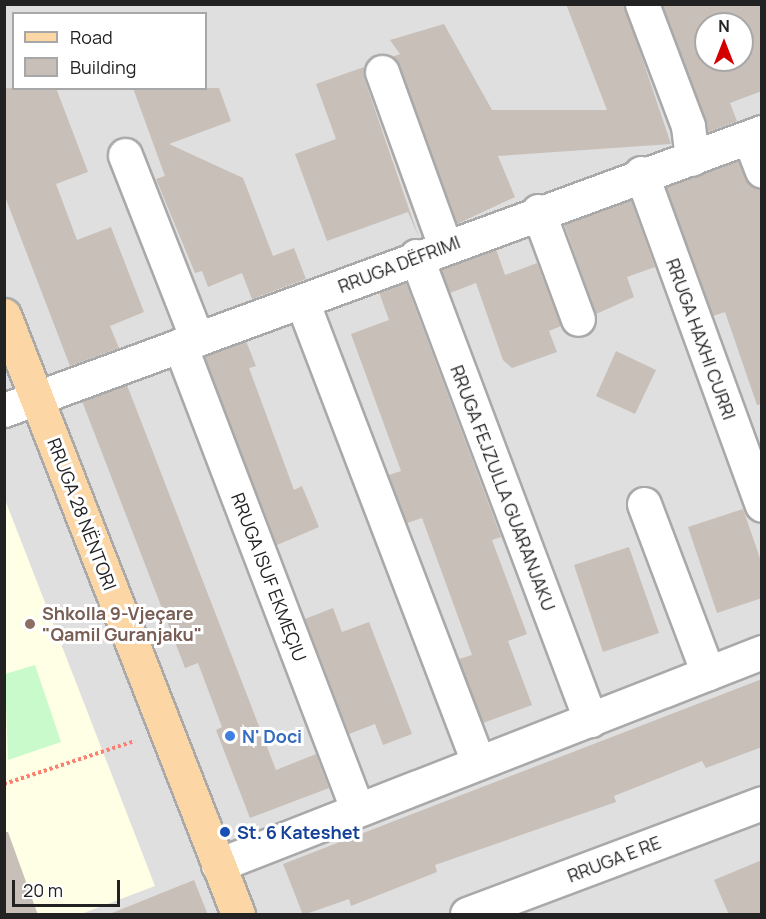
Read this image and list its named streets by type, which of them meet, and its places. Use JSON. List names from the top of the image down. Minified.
{"streets":{"main road":["RRUGA 28 NËNTORI"],"street":["RRUGA DËFRIMI","RRUGA HAXHI CURRI","RRUGA FEJZULLA GUARANJAKU","RRUGA ISUF EKMEÇIU","RRUGA E RE"]},"crossings":[["RRUGA DËFRIMI","RRUGA HAXHI CURRI"],["RRUGA DËFRIMI","RRUGA FEJZULLA GUARANJAKU"],["RRUGA DËFRIMI","RRUGA 28 NËNTORI"],["RRUGA DËFRIMI","RRUGA ISUF EKMEÇIU"]],"places":["Shkolla 9-Vjeçare \"Qamil Guranjaku\"","N' Doci","St. 6 Kateshet"],"legend":["Road","Building"],"scale_bar":"20 m","north":"top"}
